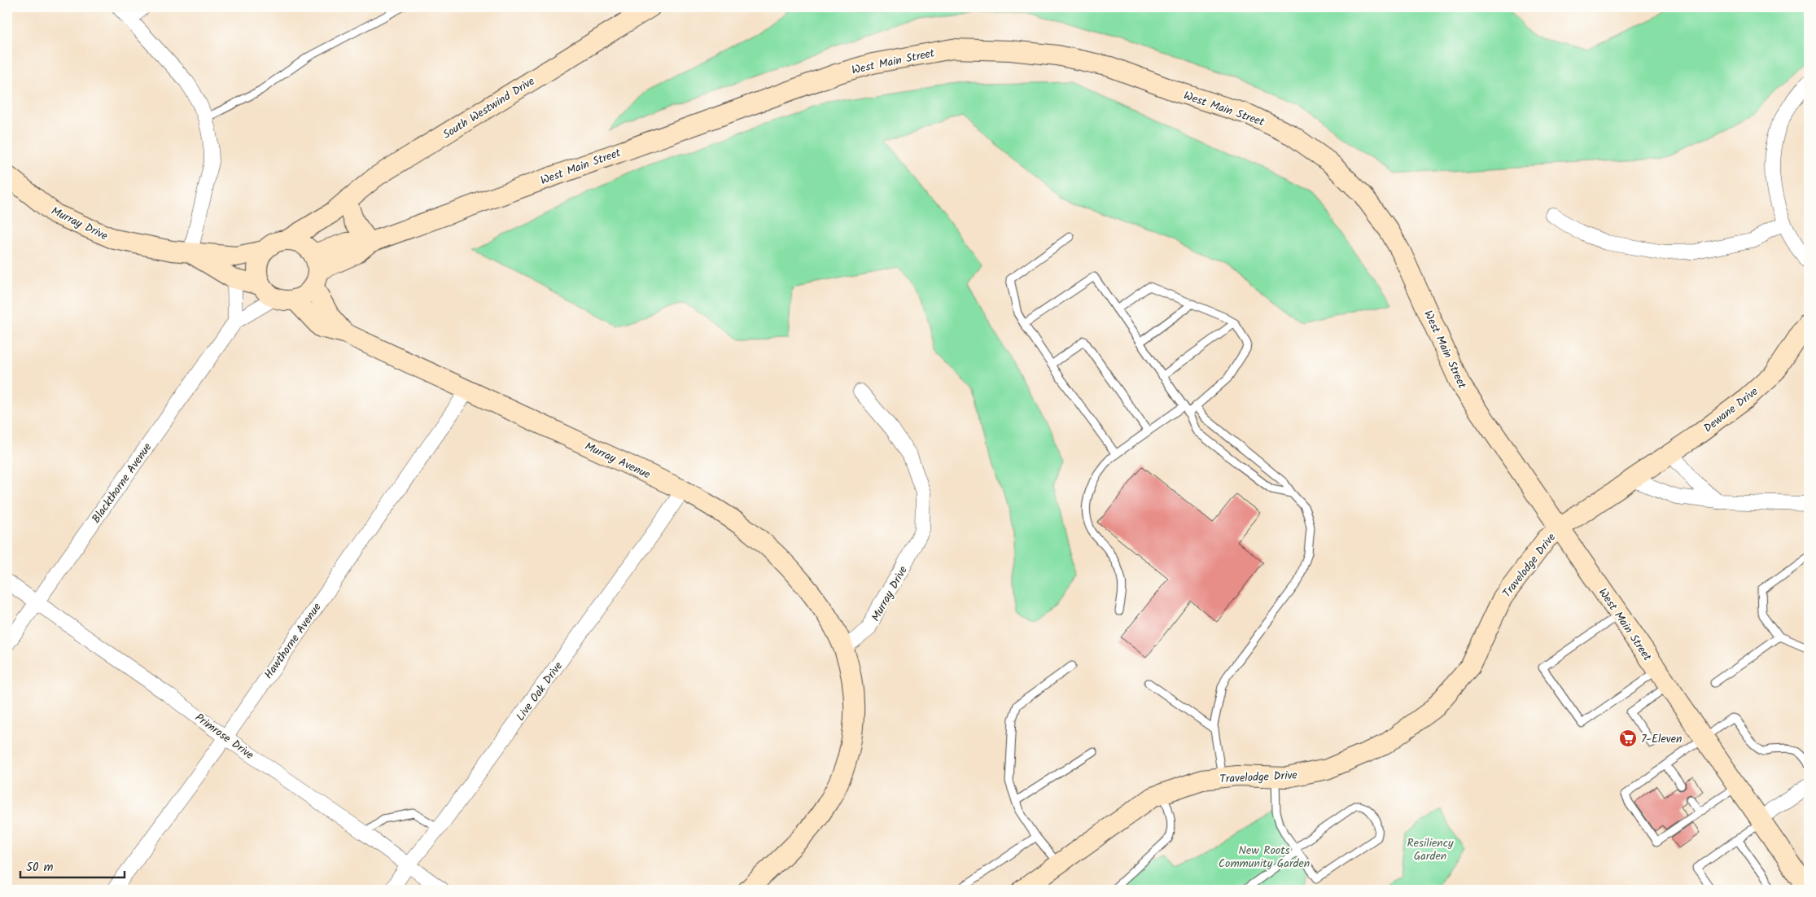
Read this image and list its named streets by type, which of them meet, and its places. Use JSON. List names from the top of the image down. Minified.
{"streets":{"street":["West Main Street","South Westwind Drive","Murray Drive","Dewane Drive","Murray Avenue","Blackthorne Avenue","Travelodge Drive","Hawthorne Avenue","Live Oak Drive","Primrose Drive"]},"crossings":[["West Main Street","South Westwind Drive"],["West Main Street","Murray Avenue"],["West Main Street","Blackthorne Avenue"],["West Main Street","Travelodge Drive"],["South Westwind Drive","Murray Avenue"],["South Westwind Drive","Blackthorne Avenue"],["Murray Drive","Murray Avenue"],["Dewane Drive","Travelodge Drive"],["Murray Avenue","Blackthorne Avenue"],["Murray Avenue","Hawthorne Avenue"],["Murray Avenue","Live Oak Drive"],["Blackthorne Avenue","Primrose Drive"],["Hawthorne Avenue","Primrose Drive"],["Live Oak Drive","Primrose Drive"]],"parks":["Resiliency Garden","New Roots Community Garden"],"places":{"supermarket":["7-Eleven"]},"scale_bar":"50 m"}
